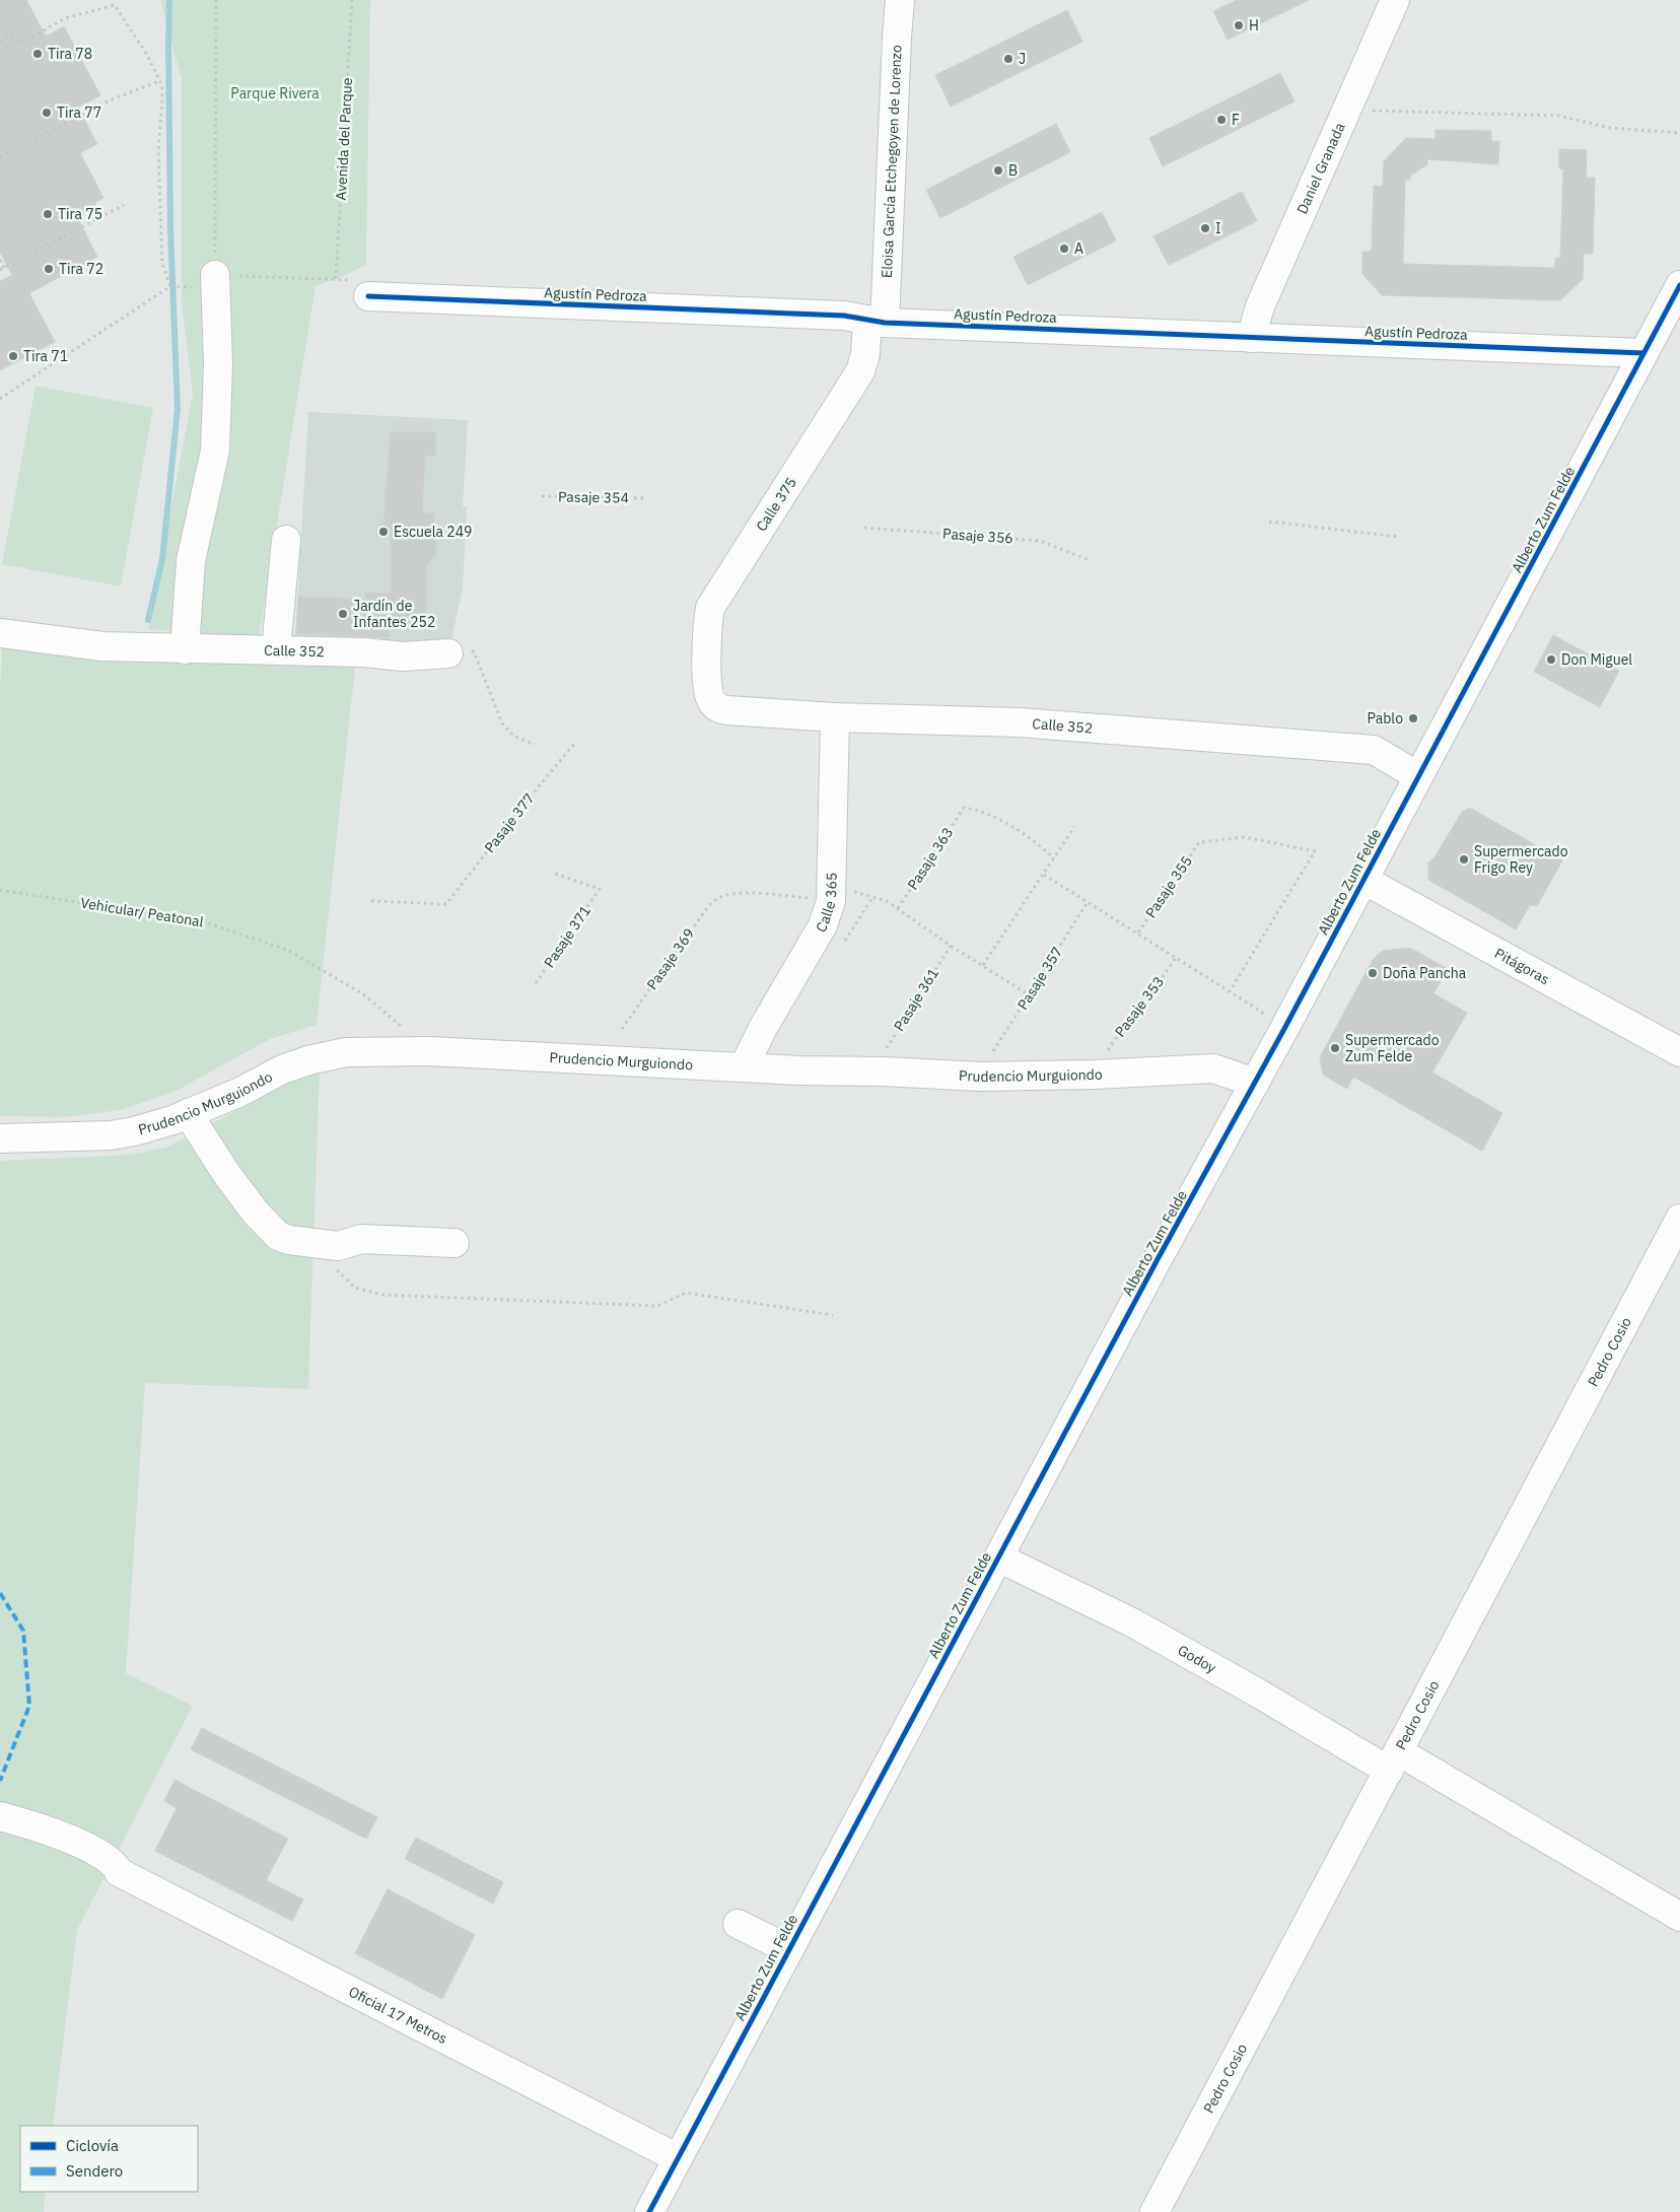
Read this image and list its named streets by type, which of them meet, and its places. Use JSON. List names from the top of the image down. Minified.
{"streets":{"street":["Eloisa García Etchegoyen de Lorenzo","Daniel Granada","Agustín Pedroza","Calle 375","Alberto Zum Felde","Calle 352","Calle 365","Pitágoras","Prudencio Murguiondo","Pedro Cosio","Godoy","Oficial 17 Metros"],"path":["Avenida del Parque","Pasaje 354","Pasaje 356","Pasaje 377","Pasaje 363","Pasaje 355","Vehicular/ Peatonal","Pasaje 371","Pasaje 369","Pasaje 357","Pasaje 361","Pasaje 353"]},"crossings":[["Eloisa García Etchegoyen de Lorenzo","Agustín Pedroza"],["Eloisa García Etchegoyen de Lorenzo","Calle 375"],["Daniel Granada","Agustín Pedroza"],["Agustín Pedroza","Calle 375"],["Agustín Pedroza","Alberto Zum Felde"],["Calle 375","Calle 352"],["Alberto Zum Felde","Calle 352"],["Alberto Zum Felde","Pitágoras"],["Alberto Zum Felde","Prudencio Murguiondo"],["Alberto Zum Felde","Godoy"],["Alberto Zum Felde","Oficial 17 Metros"],["Calle 352","Calle 365"],["Calle 365","Pasaje 369"],["Calle 365","Prudencio Murguiondo"],["Vehicular/ Peatonal","Prudencio Murguiondo"],["Pedro Cosio","Godoy"]],"parks":["Parque Rivera"],"places":["H","Tira 78","J","Tira 77","F","B","Tira 75","I","A","Tira 72","Tira 71","Escuela 249","Jardín de Infantes 252","Don Miguel","Pablo","Supermercado Frigo Rey","Doña Pancha","Supermercado Zum Felde"],"legend":["Ciclovía","Sendero"]}
